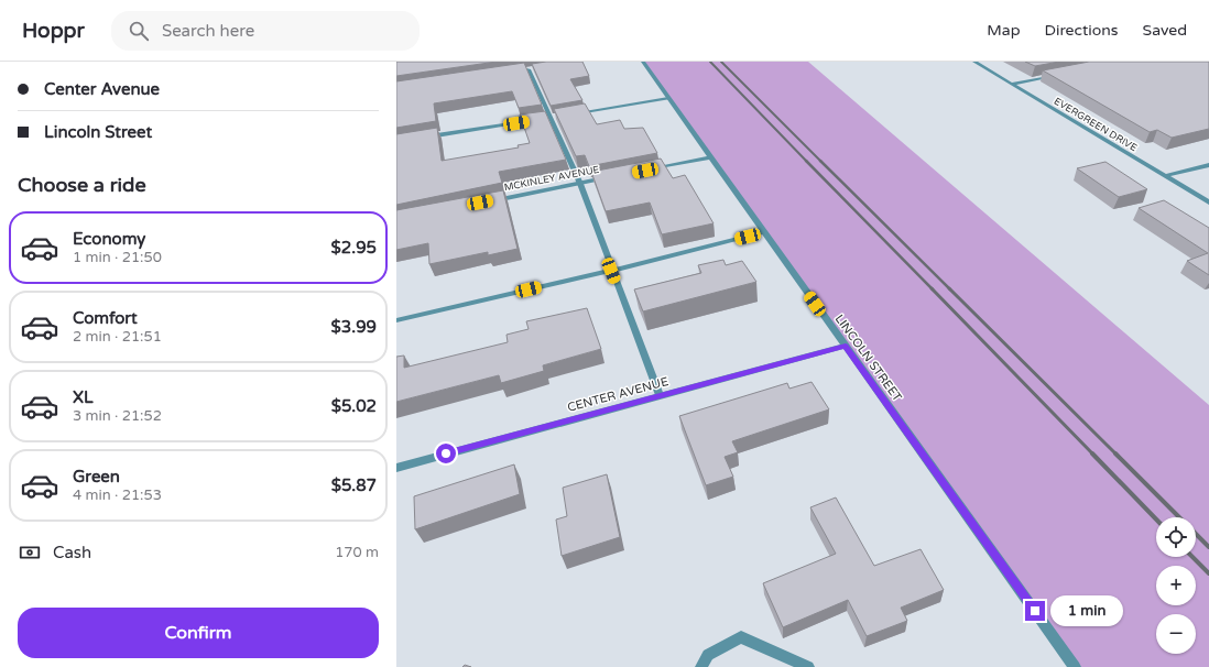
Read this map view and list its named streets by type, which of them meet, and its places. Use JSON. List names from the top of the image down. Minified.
{"streets":{"street":["EVERGREEN DRIVE","MCKINLEY AVENUE","LINCOLN STREET","CENTER AVENUE"]},"crossings":[["LINCOLN STREET","CENTER AVENUE"]],"page":{"header":"Hoppr","search":"Search here","nav":["Map","Directions","Saved"],"banner":["Center Avenue","Lincoln Street"],"heading":"Choose a ride","list":[{"name":"Economy","note":"1 min · 21:50","value":"$2.95"},{"name":"Comfort","note":"2 min · 21:51","value":"$3.99"},{"name":"XL","note":"3 min · 21:52","value":"$5.02"},{"name":"Green","note":"4 min · 21:53","value":"$5.87"}],"map_buttons":["+","−"],"pay":["Cash","170 m"],"bubble":"1 min","buttons":"Confirm"}}
